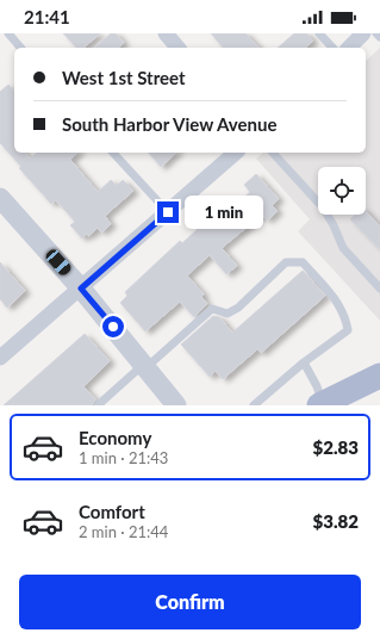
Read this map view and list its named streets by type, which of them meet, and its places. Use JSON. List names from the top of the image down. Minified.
{"page":{"status":"21:41","banner":["West 1st Street","South Harbor View Avenue"],"bubble":"1 min","list":[{"name":"Economy","note":"1 min · 21:43","value":"$2.83"},{"name":"Comfort","note":"2 min · 21:44","value":"$3.82"}],"buttons":"Confirm"}}
